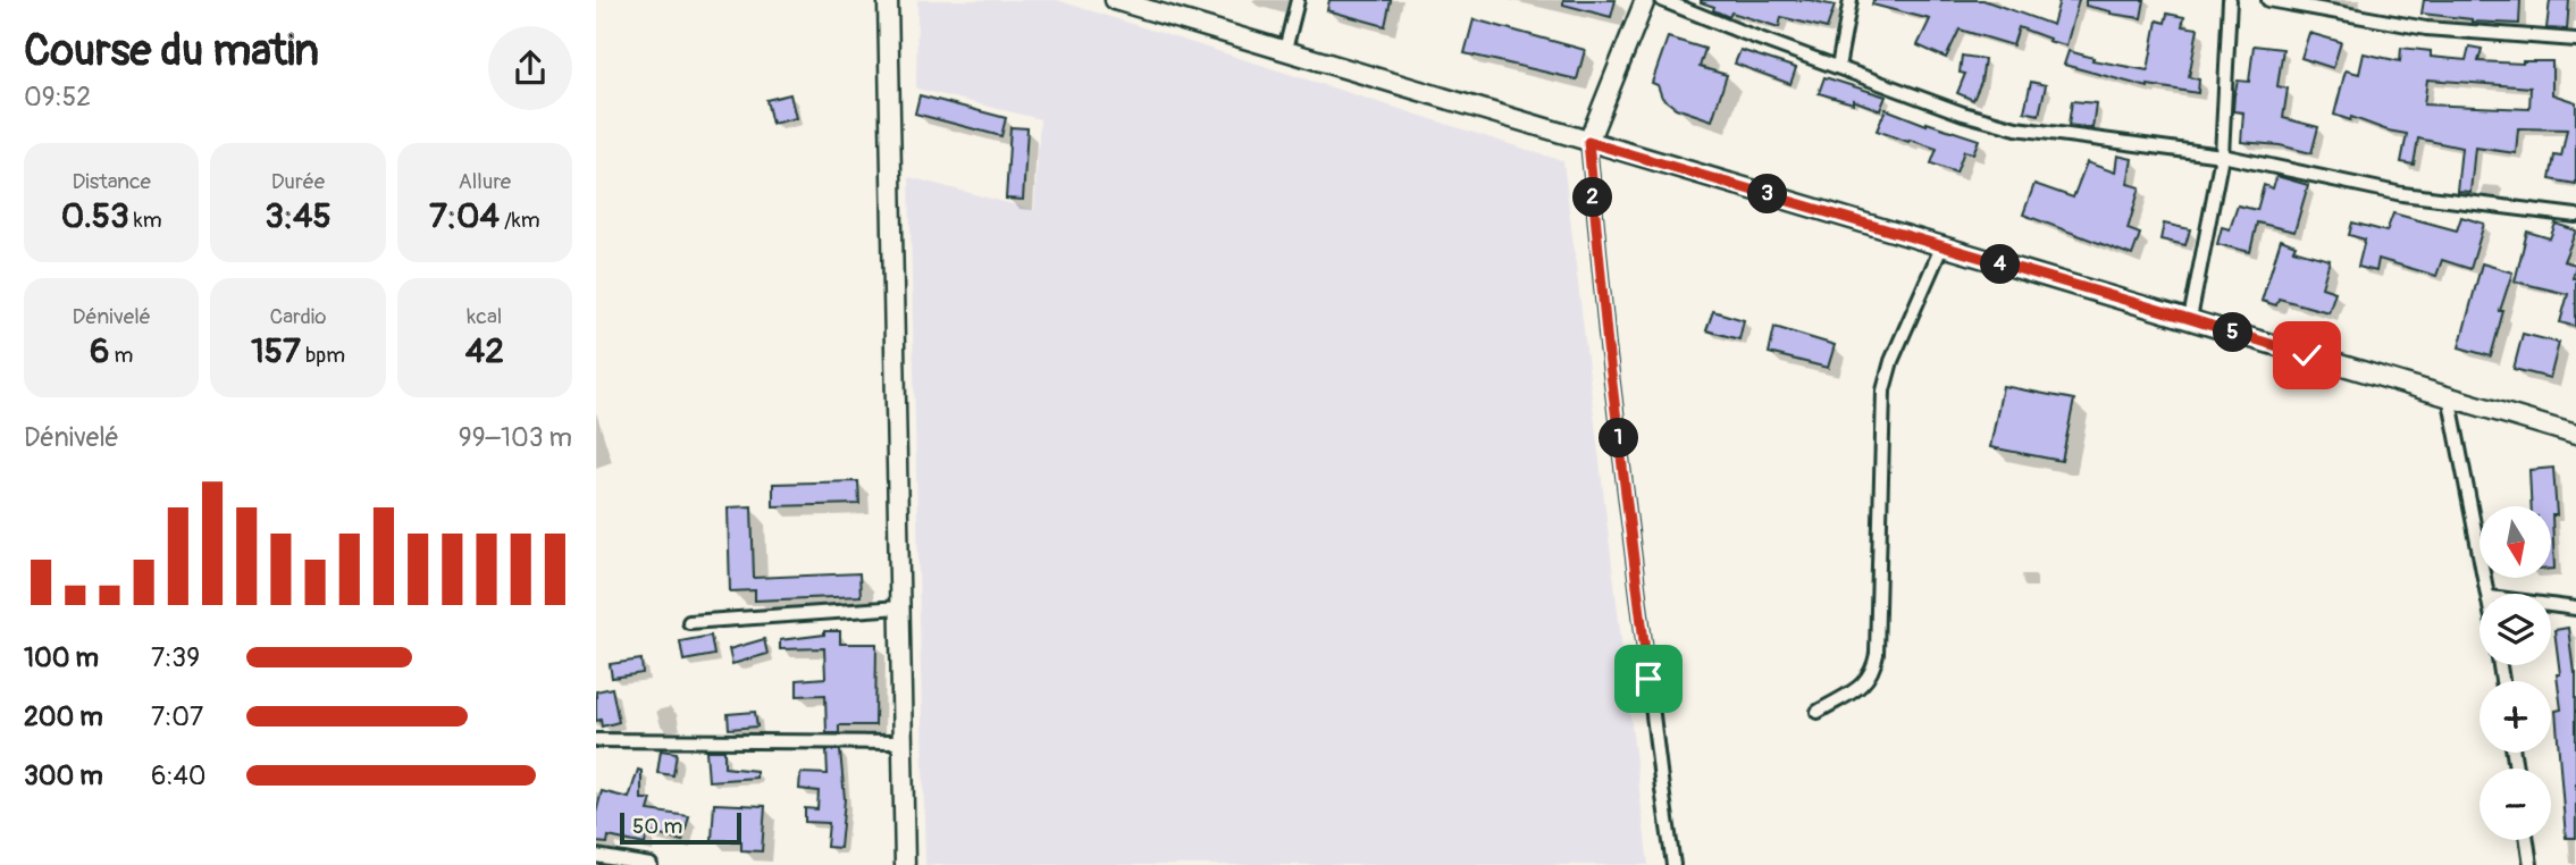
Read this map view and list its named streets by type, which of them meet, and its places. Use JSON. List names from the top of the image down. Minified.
{"scale_bar":"50 m","north":"bottom","page":{"heading":["Course du matin","09:52"],"stats":[["Distance","0.53 km"],["Durée","3:45"],["Allure","7:04 /km"],["Dénivelé","6 m"],["Cardio","157 bpm"],["kcal","42"]],"pins":["3","2","4","5","1"],"chart":["Dénivelé","99–103 m"],"map_buttons":["+","−"],"list":[{"name":"100 m","note":"7:39"},{"name":"200 m","note":"7:07"},{"name":"300 m","note":"6:40"}],"scale":"50 m"}}
